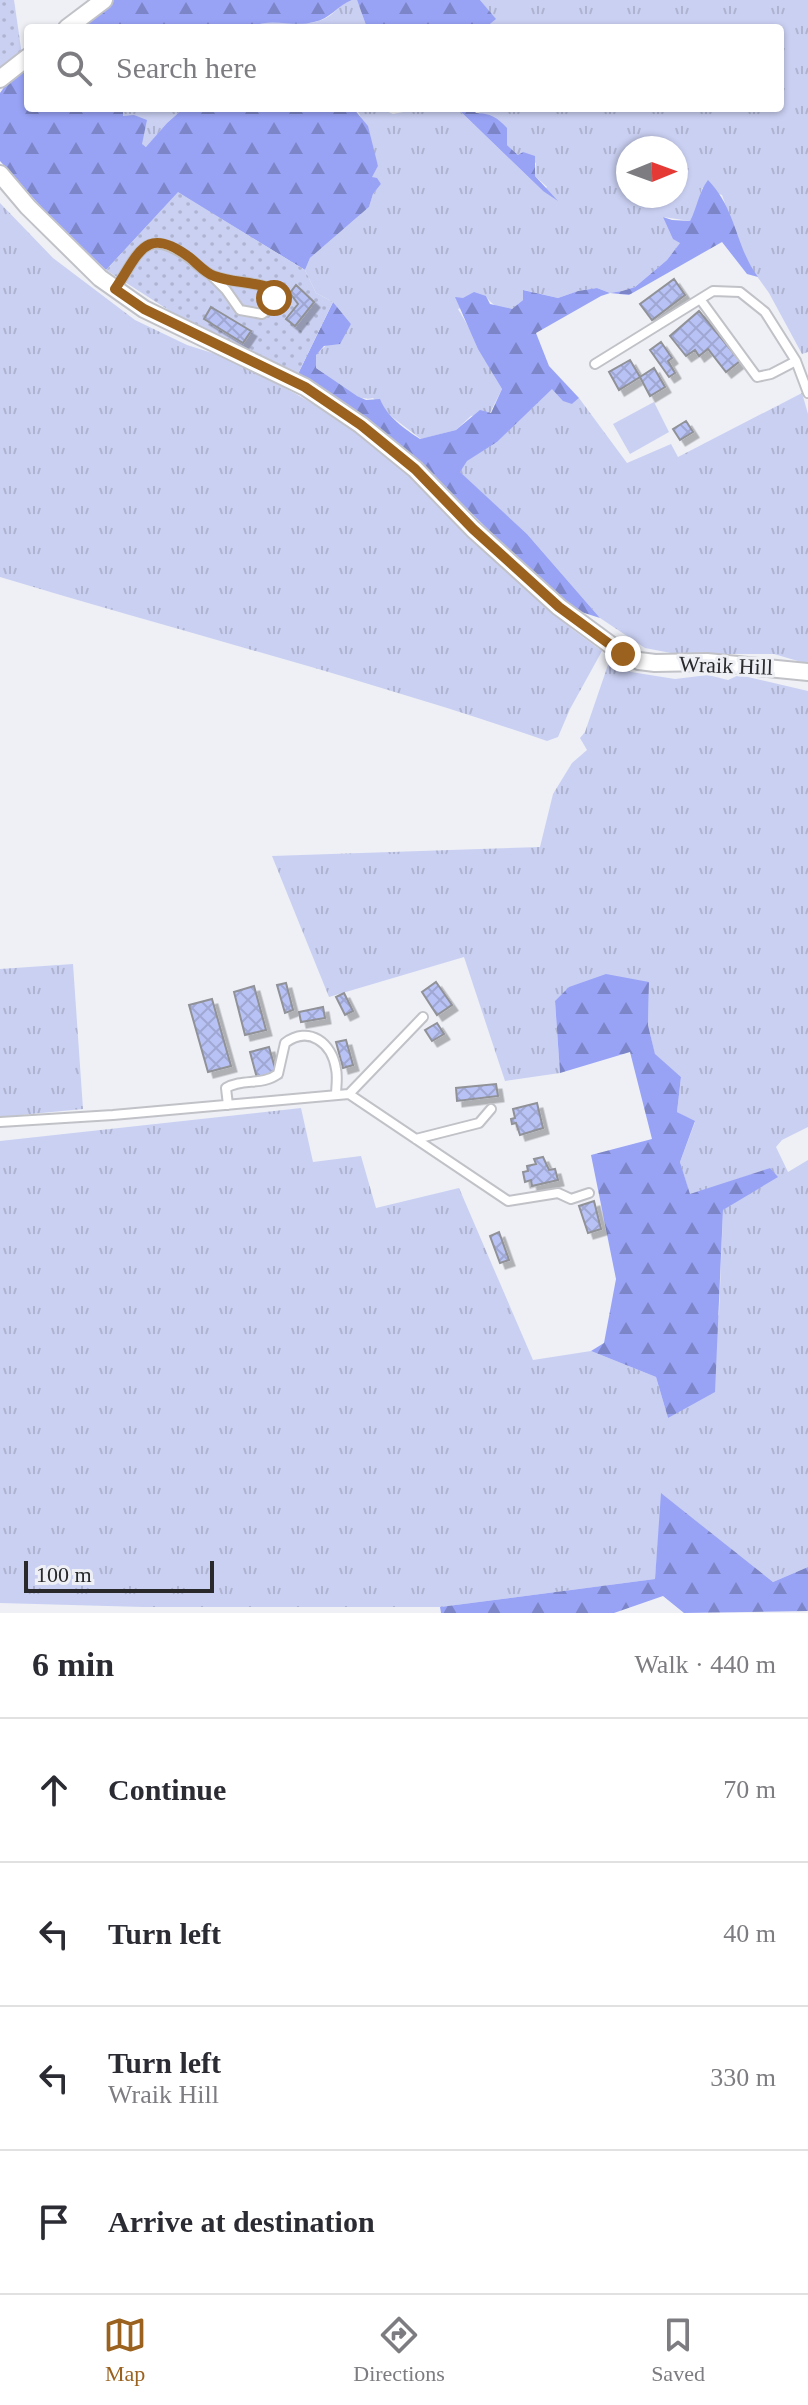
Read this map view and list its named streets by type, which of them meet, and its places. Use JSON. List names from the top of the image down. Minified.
{"streets":{"street":["Wraik Hill"]},"scale_bar":"100 m","north":"right","page":{"search":"Search here","scale":"100 m","heading":["6 min","Walk · 440 m"],"list":[["Continue","70 m"],["Turn left","40 m"],["Turn left","Wraik Hill","330 m"],"Arrive at destination"],"nav":["Map","Directions","Saved"]}}
